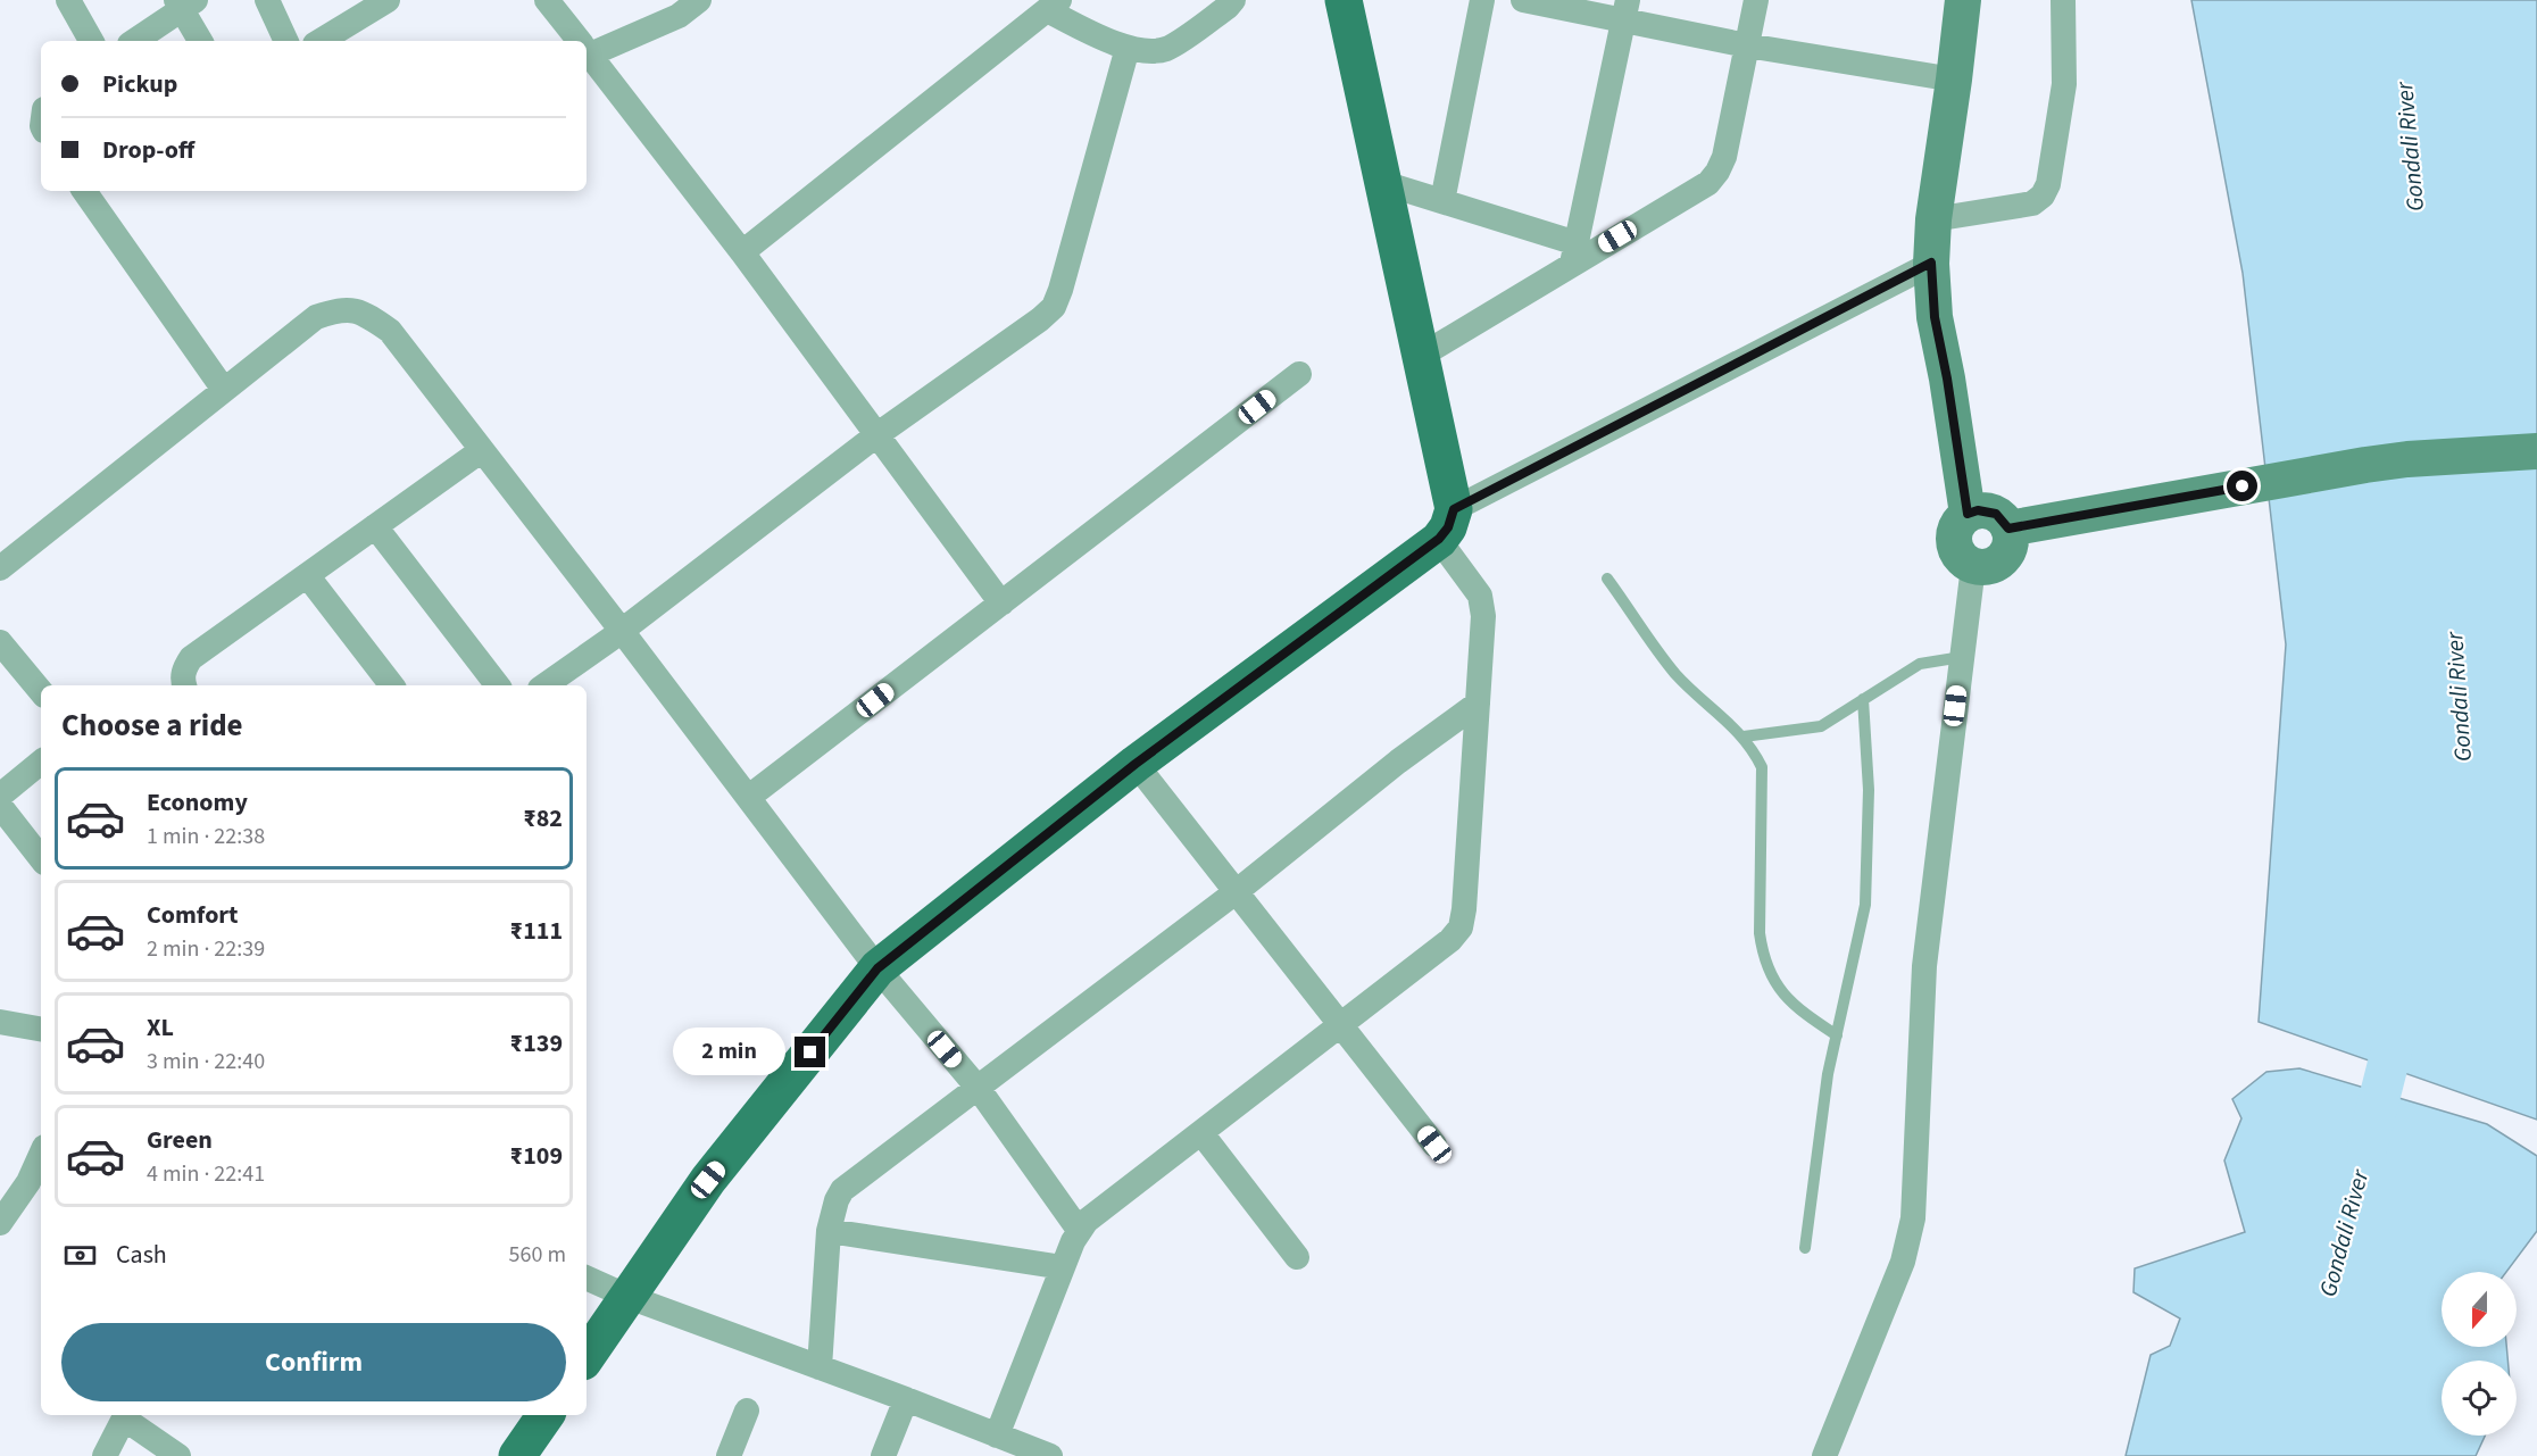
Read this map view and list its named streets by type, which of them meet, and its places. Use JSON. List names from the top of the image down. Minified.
{"water":["Gondali River"],"north":"bottom","page":{"banner":["Pickup","Drop-off"],"heading":"Choose a ride","list":[{"name":"Economy","note":"1 min · 22:38","value":"₹82"},{"name":"Comfort","note":"2 min · 22:39","value":"₹111"},{"name":"XL","note":"3 min · 22:40","value":"₹139"},{"name":"Green","note":"4 min · 22:41","value":"₹109"}],"bubble":"2 min","pay":["Cash","560 m"],"buttons":"Confirm"}}
